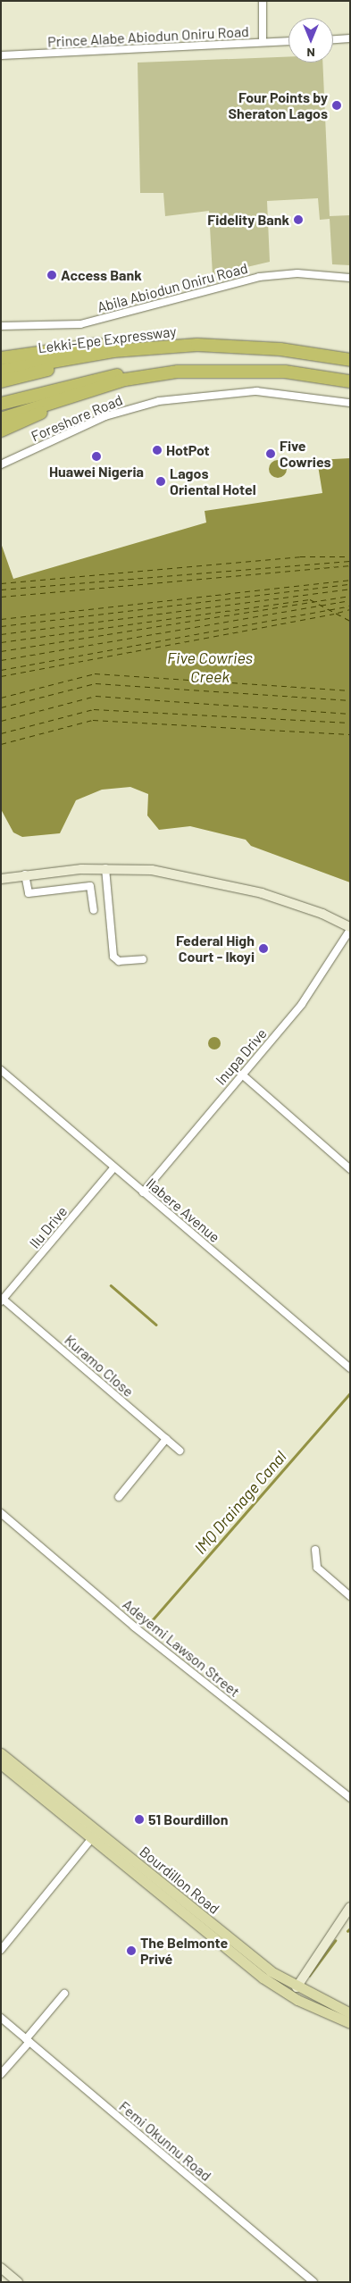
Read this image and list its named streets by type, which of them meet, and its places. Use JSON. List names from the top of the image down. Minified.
{"streets":{"highway":["Lekki-Epe Expressway"],"main road":["Bourdillon Road"],"street":["Prince Alabe Abiodun Oniru Road","Abila Abiodun Oniru Road","Foreshore Road","Inupa Drive","Ilabere Avenue","Ilu Drive","Kuramo Close","Adeyemi Lawson Street","Femi Okunnu Road"]},"crossings":[["Inupa Drive","Ilabere Avenue"],["Ilabere Avenue","Ilu Drive"],["Ilu Drive","Kuramo Close"]],"water":["Five Cowries Creek","IMQ Drainage Canal"],"places":["Four Points by Sheraton Lagos","Fidelity Bank","Access Bank","HotPot","Five Cowries","Huawei Nigeria","Lagos Oriental Hotel","Federal High Court - Ikoyi","51 Bourdillon","The Belmonte Privé"],"north":"bottom"}
